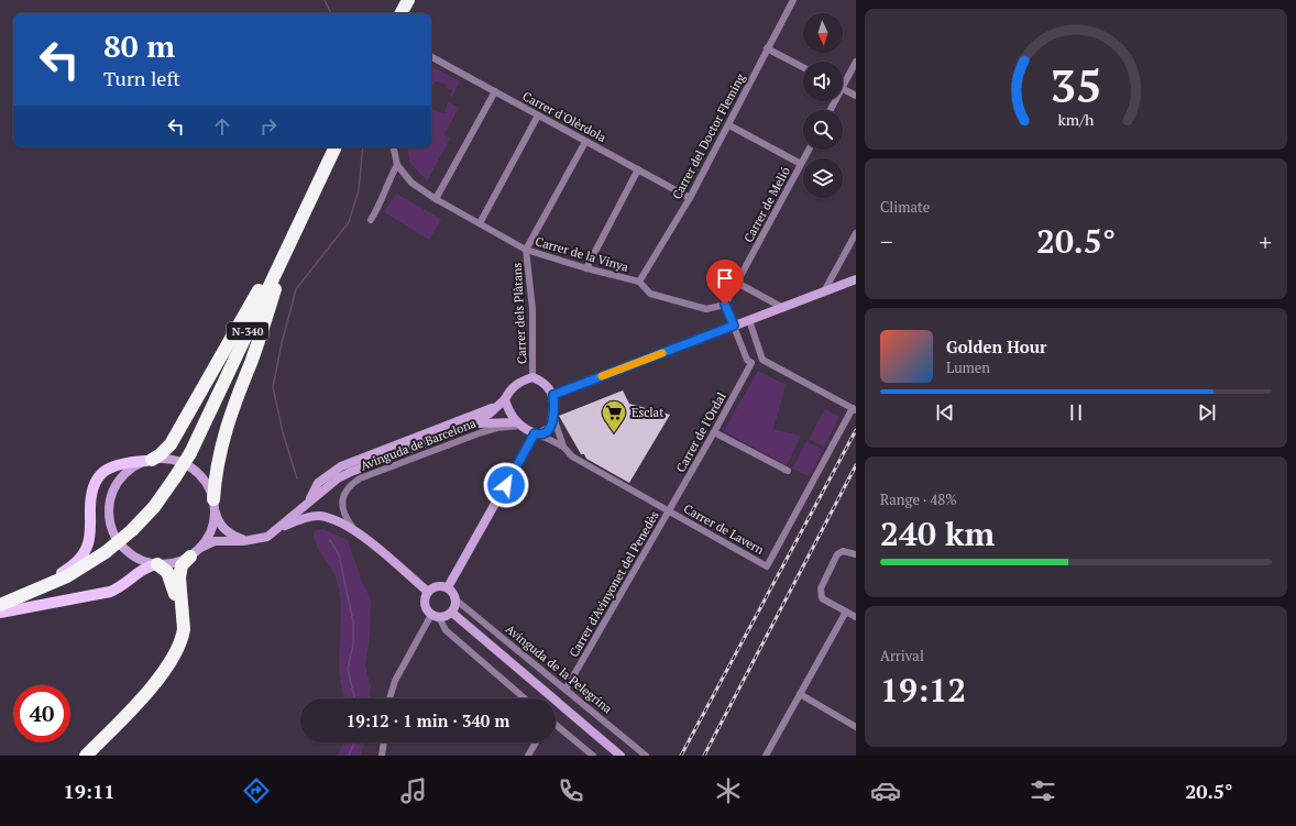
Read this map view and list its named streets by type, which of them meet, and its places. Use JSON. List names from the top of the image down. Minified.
{"streets":{"highway":["N-340"],"street":["Carrer d'Olèrdola","Carrer del Doctor Fleming","Carrer de Melió","Carrer de la Vinya","Carrer dels Plàtans","Carrer de l'Ordal","Avinguda de Barcelona","Carrer de Lavern","Carrer d'Avinyonet del Penedès","Avinguda de la Pelegrina"]},"crossings":[["Carrer d'Olèrdola","Carrer del Doctor Fleming"],["Carrer del Doctor Fleming","Carrer de la Vinya"],["Carrer de Melió","Carrer de la Vinya"],["Carrer de la Vinya","Carrer dels Plàtans"],["Carrer dels Plàtans","Avinguda de Barcelona"],["Carrer dels Plàtans","Carrer de Lavern"],["Carrer de l'Ordal","Carrer de Lavern"],["Carrer de l'Ordal","Carrer d'Avinyonet del Penedès"],["Avinguda de Barcelona","Carrer de Lavern"],["Carrer de Lavern","Carrer d'Avinyonet del Penedès"],["Carrer d'Avinyonet del Penedès","Avinguda de la Pelegrina"]],"places":{"supermarket":["Esclat"]},"north":"bottom","page":{"turn":["80 m","Turn left"],"tile":["Climate",["Range · 48%","240 km"],["Arrival","19:12"]],"heat":["−","20.5°","+"],"song":["Golden Hour","Lumen"],"limit":"40","trip":"19:12 · 1 min · 340 m","tabs":["19:11","20.5°"],"gauge":["35","km/h"]}}
